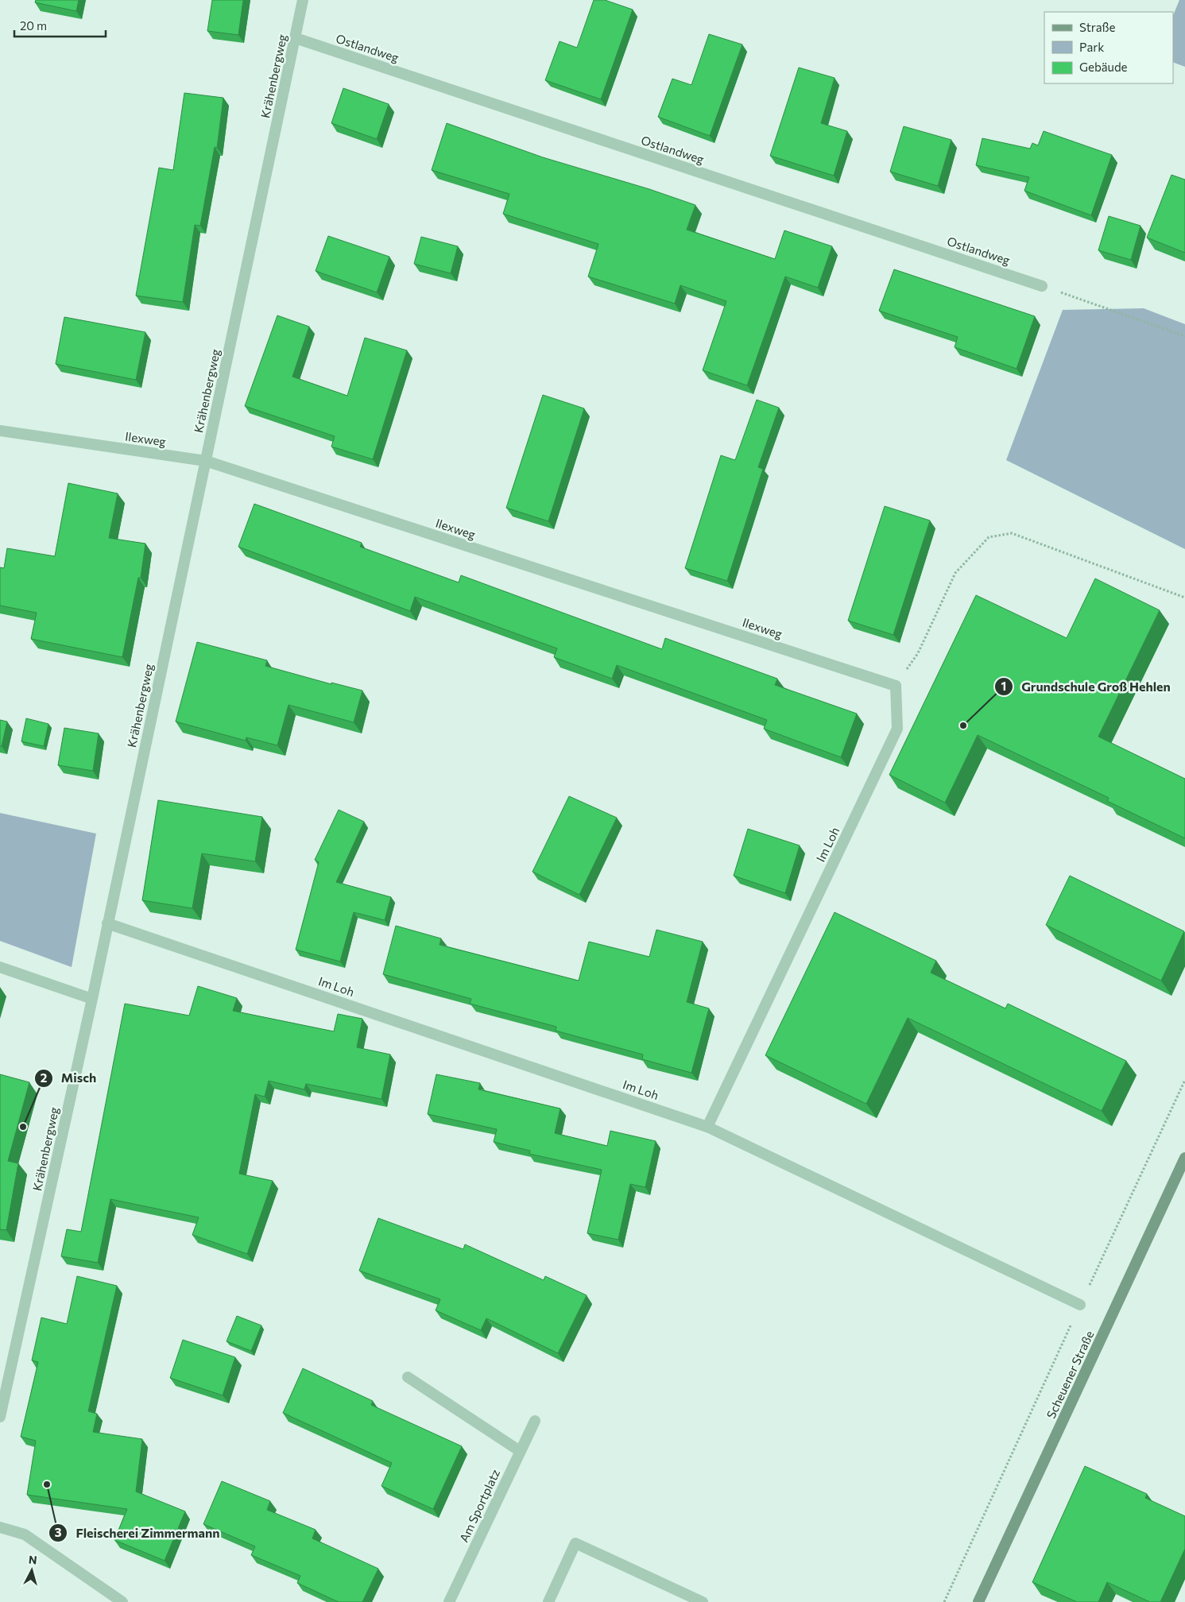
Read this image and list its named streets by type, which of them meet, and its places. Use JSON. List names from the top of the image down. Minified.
{"streets":{"main road":["Scheuener Straße"],"street":["Ostlandweg","Krähenbergweg","Ilexweg","Im Loh","Am Sportplatz"]},"crossings":[["Ostlandweg","Krähenbergweg"],["Krähenbergweg","Ilexweg"],["Krähenbergweg","Im Loh"],["Ilexweg","Im Loh"]],"places":["Grundschule Groß Hehlen","Misch","Fleischerei Zimmermann"],"legend":["Straße","Park","Gebäude"],"scale_bar":"20 m","north":"top"}
